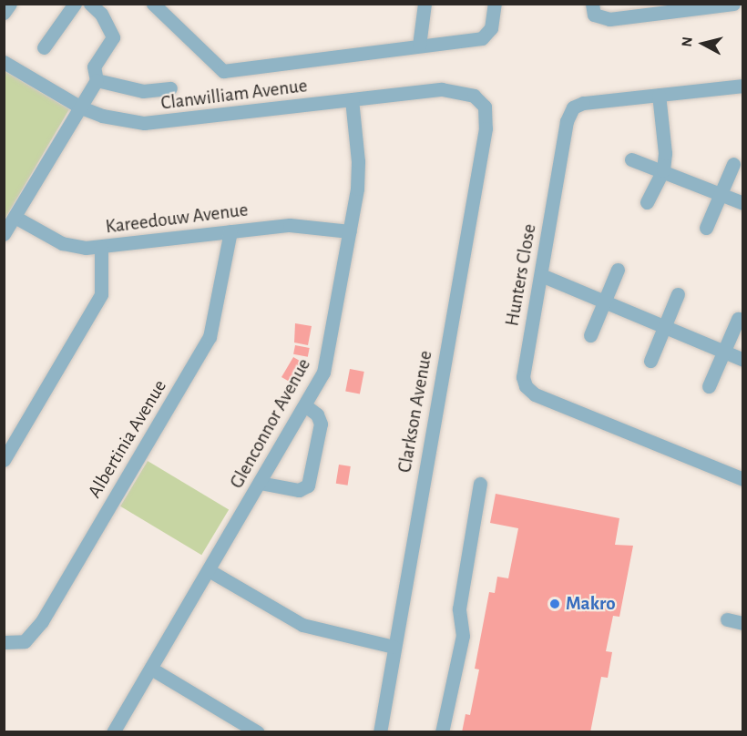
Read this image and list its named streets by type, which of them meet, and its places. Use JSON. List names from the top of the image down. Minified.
{"streets":{"street":["Clanwilliam Avenue","Kareedouw Avenue","Hunters Close","Clarkson Avenue","Glenconnor Avenue","Albertinia Avenue"]},"crossings":[["Clanwilliam Avenue","Clarkson Avenue"],["Clanwilliam Avenue","Glenconnor Avenue"],["Kareedouw Avenue","Glenconnor Avenue"],["Kareedouw Avenue","Albertinia Avenue"]],"places":["Makro"],"north":"left"}
